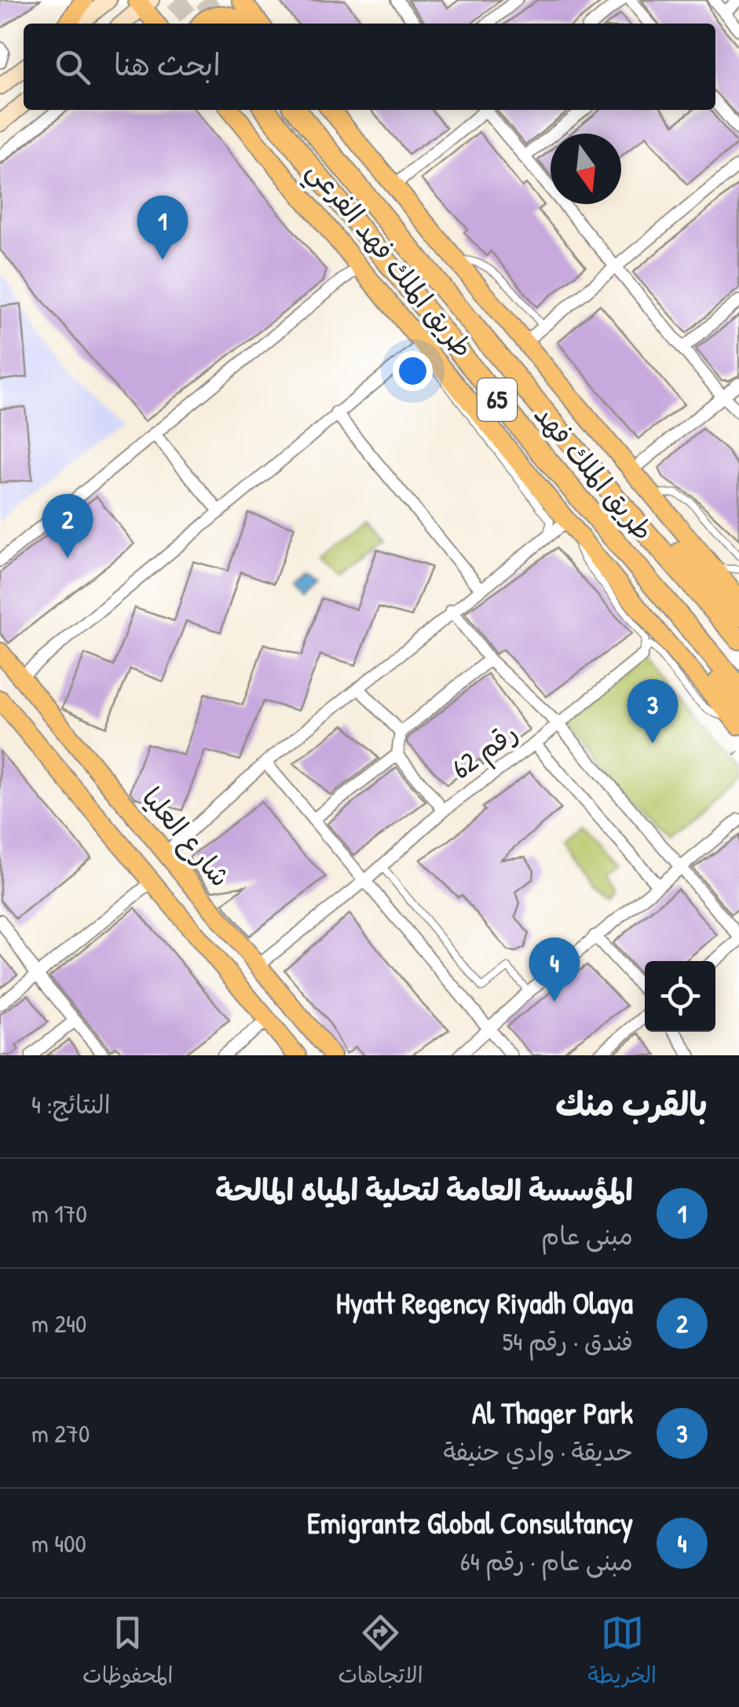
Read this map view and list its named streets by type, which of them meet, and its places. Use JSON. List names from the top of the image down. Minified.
{"streets":{"highway":["65","طريق الملك فهد"],"main road":["طريق الملك فهد الفرعي","شارع العليا"],"street":["رقم 62"]},"crossings":[["رقم 62","شارع العليا"]],"north":"bottom","page":{"search":"ابحث هنا","pins":["1","2","3","4"],"heading":["بالقرب منك","النتائج: 4"],"list":[{"mark":"1","name":"المؤسسة العامة لتحلية المياه المالحة","note":"مبنى عام","value":"170 m"},{"mark":"2","name":"Hyatt Regency Riyadh Olaya","note":"فندق · رقم 54","value":"240 m"},{"mark":"3","name":"Al Thager Park","note":"حديقة · وادي حنيفة","value":"270 m"},{"mark":"4","name":"Emigrantz Global Consultancy","note":"مبنى عام · رقم 64","value":"400 m"}],"nav":["الخريطة","الاتجاهات","المحفوظات"]}}
